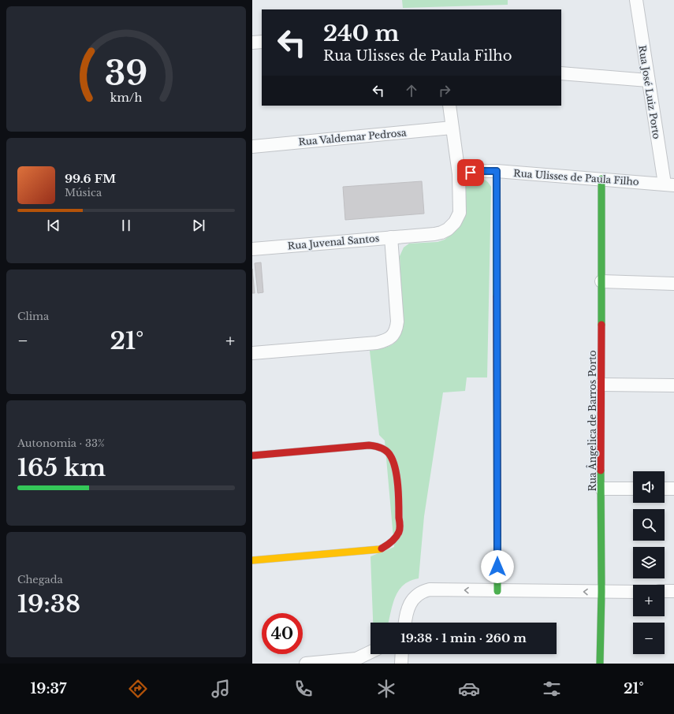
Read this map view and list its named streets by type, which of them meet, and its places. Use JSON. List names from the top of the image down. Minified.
{"streets":{"street":["Rua José Luiz Porto","Rua Valdemar Pedrosa","Rua Ulisses de Paula Filho","Rua Juvenal Santos","Rua Ângelica de Barros Porto"]},"crossings":[["Rua José Luiz Porto","Rua Ulisses de Paula Filho"],["Rua Valdemar Pedrosa","Rua Juvenal Santos"],["Rua Ulisses de Paula Filho","Rua Juvenal Santos"],["Rua Ulisses de Paula Filho","Rua Ângelica de Barros Porto"]],"page":{"turn":["240 m","Rua Ulisses de Paula Filho"],"song":["99.6 FM","Música"],"tile":["Clima",["Autonomia · 33%","165 km"],["Chegada","19:38"]],"heat":["−","21°","+"],"map_buttons":["+","−"],"limit":"40","trip":"19:38 · 1 min · 260 m","tabs":["19:37","21°"],"gauge":["39","km/h"]}}
